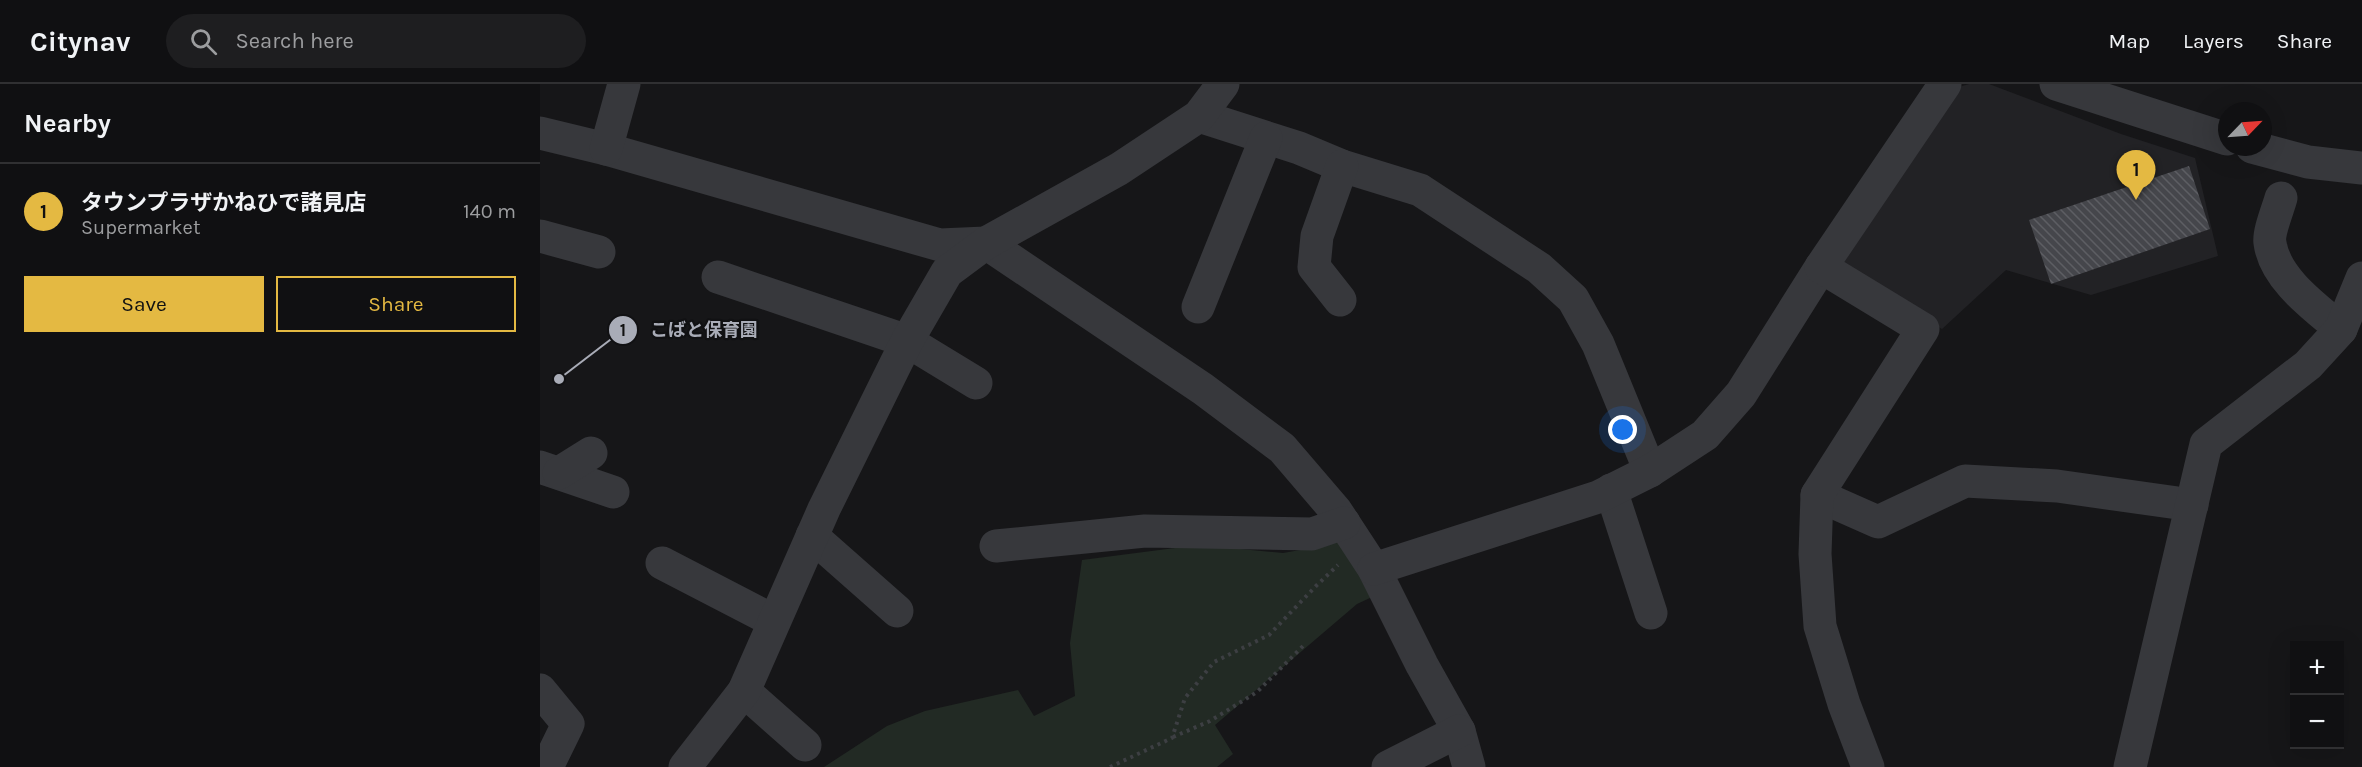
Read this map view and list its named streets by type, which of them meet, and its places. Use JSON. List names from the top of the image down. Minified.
{"places":["こばと保育園"],"north":"top right","page":{"header":"Citynav","search":"Search here","nav":["Map","Layers","Share"],"heading":"Nearby","pins":"1","list":[{"mark":"1","name":"タウンプラザかねひで諸見店","note":"Supermarket","value":"140 m"}],"buttons":["Save","Share"],"map_buttons":["+","−"]}}
